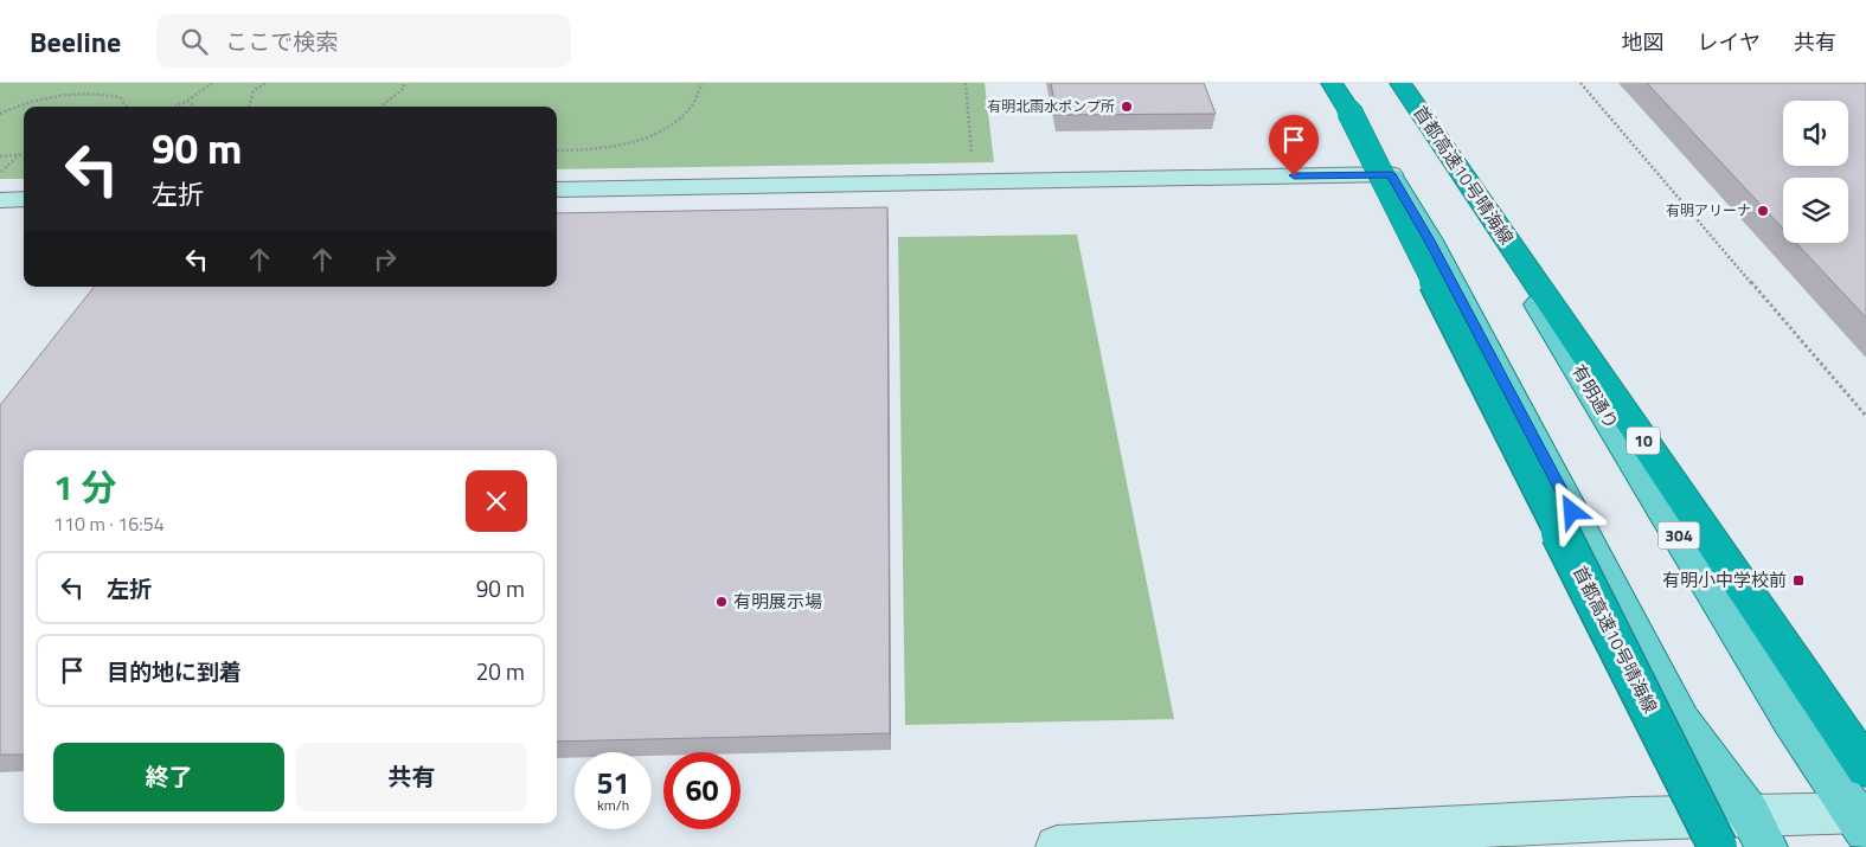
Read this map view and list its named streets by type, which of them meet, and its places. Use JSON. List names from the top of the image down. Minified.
{"streets":{"highway":["首都高速10号晴海線","10"],"main road":["有明通り","304"]},"crossings":[["首都高速10号晴海線","有明通り"]],"places":{"other":["有明北雨水ポンプ所","有明アリーナ","有明展示場"],"transit":["有明小中学校前"]},"page":{"header":"Beeline","search":"ここで検索","nav":["地図","レイヤ","共有"],"turn":["90 m","左折"],"heading":["1 分","110 m · 16:54"],"list":[{"name":"左折","value":"90 m"},{"name":"目的地に到着","value":"20 m"}],"buttons":["終了","共有"],"speed":"51 km/h","limit":"60"}}
